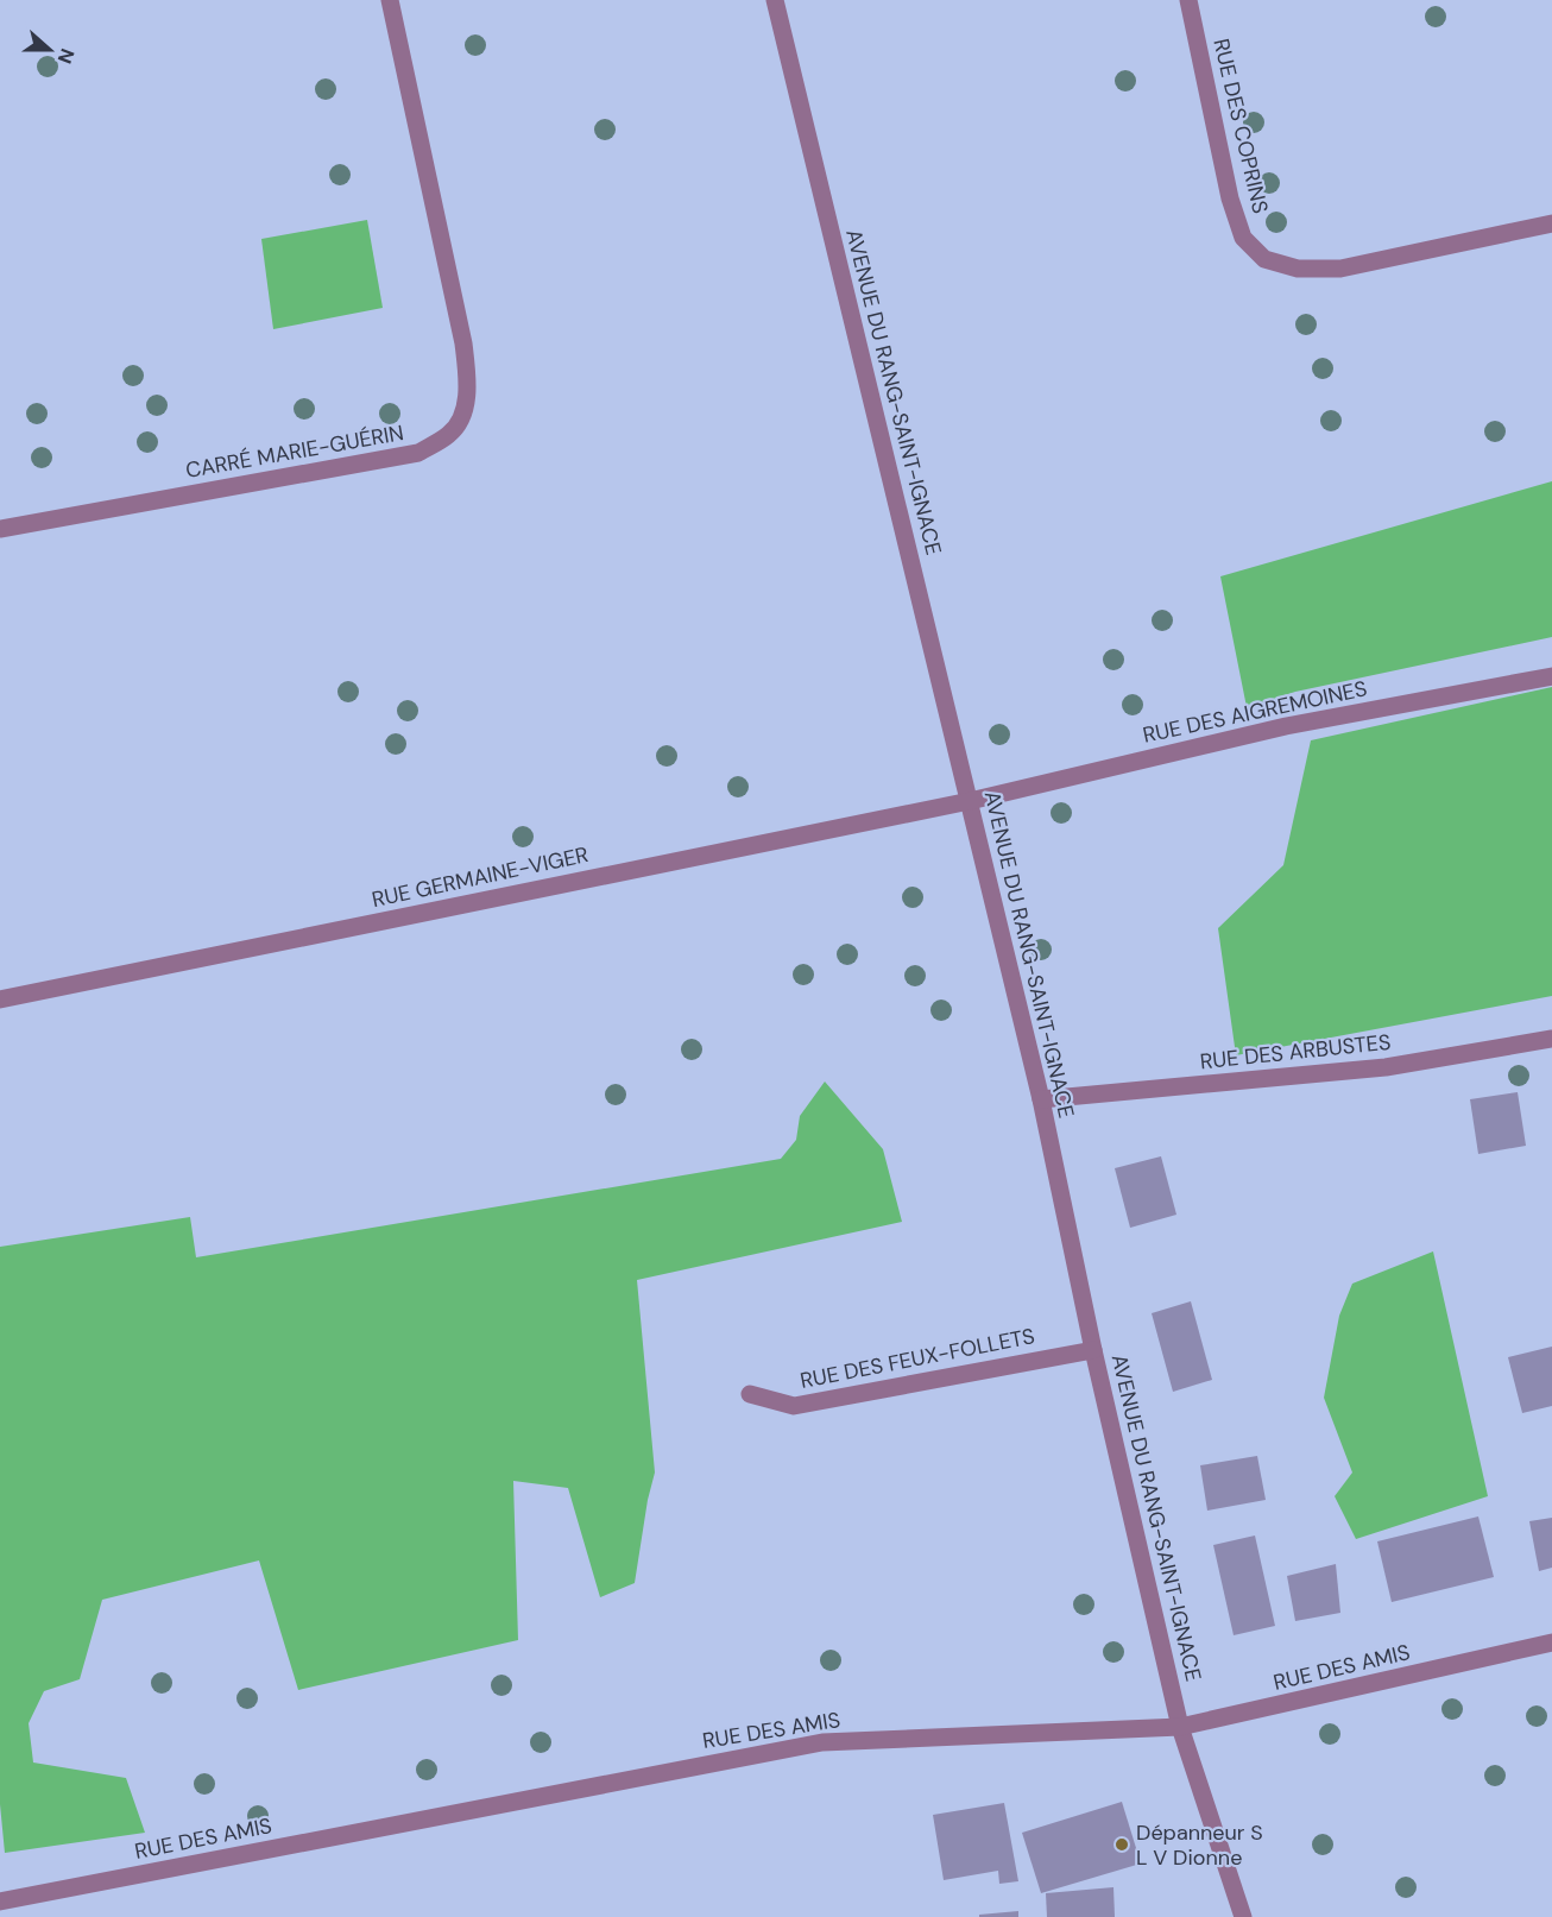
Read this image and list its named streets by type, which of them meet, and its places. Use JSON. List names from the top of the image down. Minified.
{"streets":{"street":["RUE DES COPRINS","AVENUE DU RANG-SAINT-IGNACE","CARRÉ MARIE-GUÉRIN","RUE DES AIGREMOINES","RUE GERMAINE-VIGER","RUE DES ARBUSTES","RUE DES FEUX-FOLLETS","RUE DES AMIS"]},"crossings":[["AVENUE DU RANG-SAINT-IGNACE","RUE DES AIGREMOINES"],["AVENUE DU RANG-SAINT-IGNACE","RUE GERMAINE-VIGER"],["AVENUE DU RANG-SAINT-IGNACE","RUE DES ARBUSTES"],["AVENUE DU RANG-SAINT-IGNACE","RUE DES FEUX-FOLLETS"],["AVENUE DU RANG-SAINT-IGNACE","RUE DES AMIS"],["RUE DES AIGREMOINES","RUE GERMAINE-VIGER"]],"places":["Dépanneur S L V Dionne"],"north":"right"}
